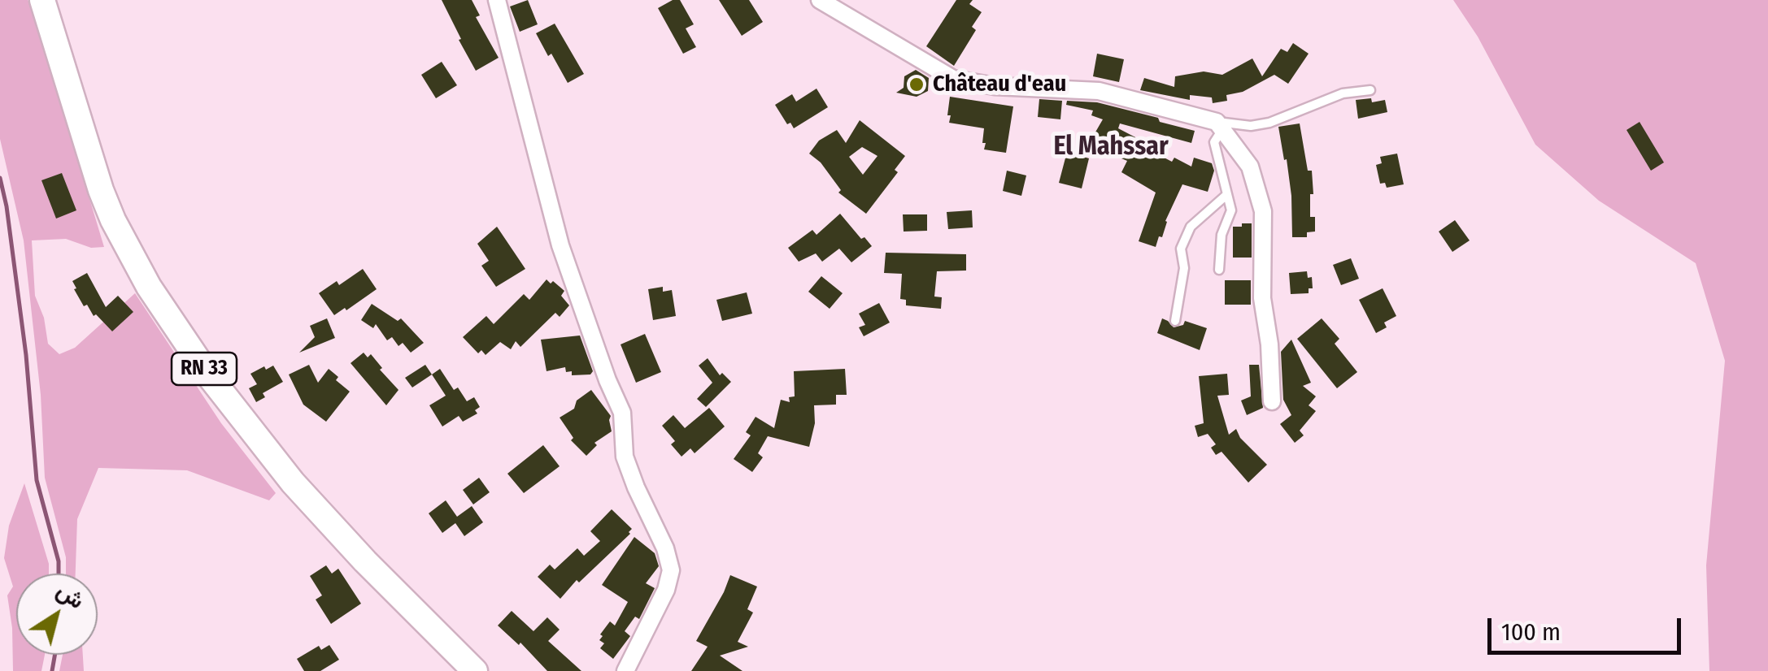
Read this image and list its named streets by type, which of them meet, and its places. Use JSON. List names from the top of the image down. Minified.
{"streets":{"main road":["RN 33"]},"districts":["El Mahssar"],"places":["Château d'eau"],"scale_bar":"100 m","north":"top right"}
